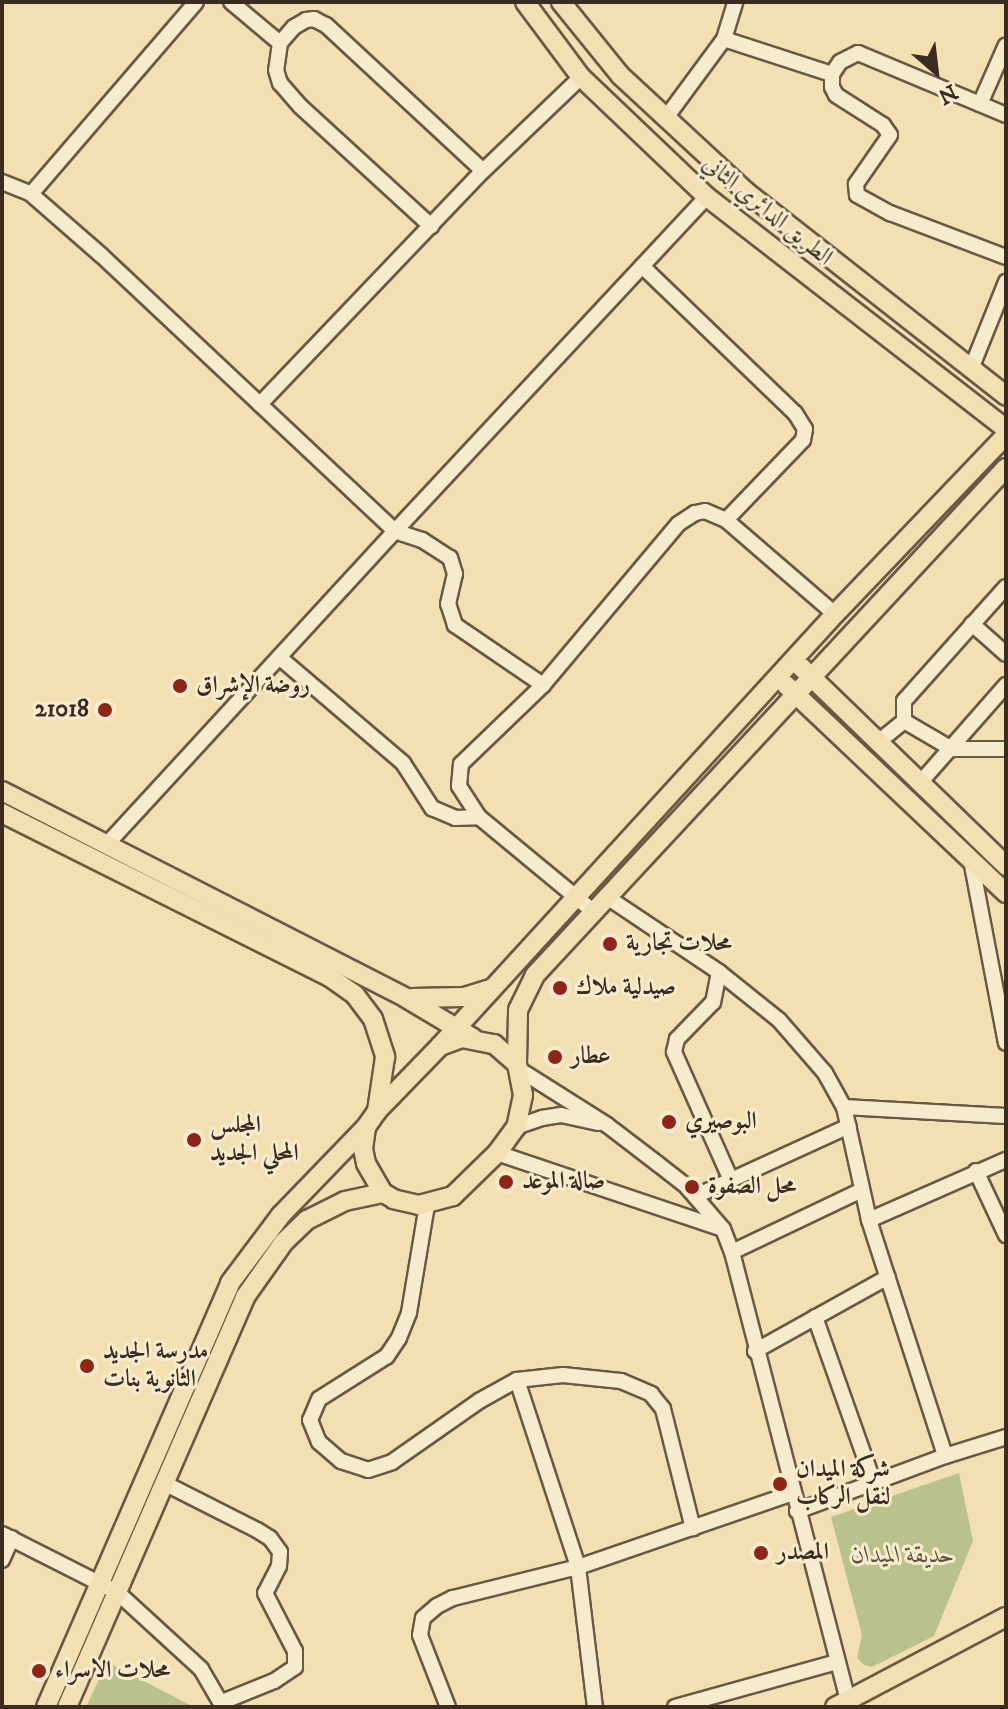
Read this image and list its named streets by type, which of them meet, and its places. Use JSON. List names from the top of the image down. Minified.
{"streets":{"main road":["الطريق الدائري الثاني"]},"parks":["حديقة الميدان"],"places":["روضة الإشراق","21018","محلات تجارية","صيدلية ملاك","عطار","البوصيري","المجلس المحلي الجديد","صالة الموعد","محل الصفوة","مدرسة الجديد الثانوية بنات","شركة الميدان لنقل الركاب","المصدر","محلات الاسراء"],"north":"bottom right"}
